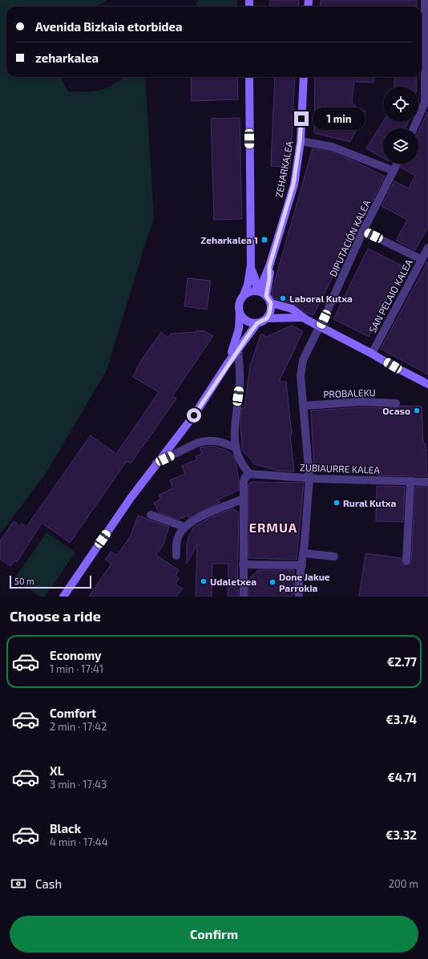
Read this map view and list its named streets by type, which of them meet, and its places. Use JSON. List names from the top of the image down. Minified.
{"streets":{"street":["ZEHARKALEA","DIPUTACIÓN KALEA","SAN PELAIO KALEA","PROBALEKU","ZUBIAURRE KALEA"]},"districts":["ERMUA"],"places":{"transit":["Zeharkalea 1"],"other":["Laboral Kutxa","Ocaso","Rural Kutxa","Udaletxea","Done Jakue Parrokia"]},"scale_bar":"50 m","page":{"banner":["Avenida Bizkaia etorbidea","zeharkalea"],"bubble":"1 min","scale":"50 m","heading":"Choose a ride","list":[{"name":"Economy","note":"1 min · 17:41","value":"€2.77"},{"name":"Comfort","note":"2 min · 17:42","value":"€3.74"},{"name":"XL","note":"3 min · 17:43","value":"€4.71"},{"name":"Black","note":"4 min · 17:44","value":"€3.32"}],"pay":["Cash","200 m"],"buttons":"Confirm"}}
